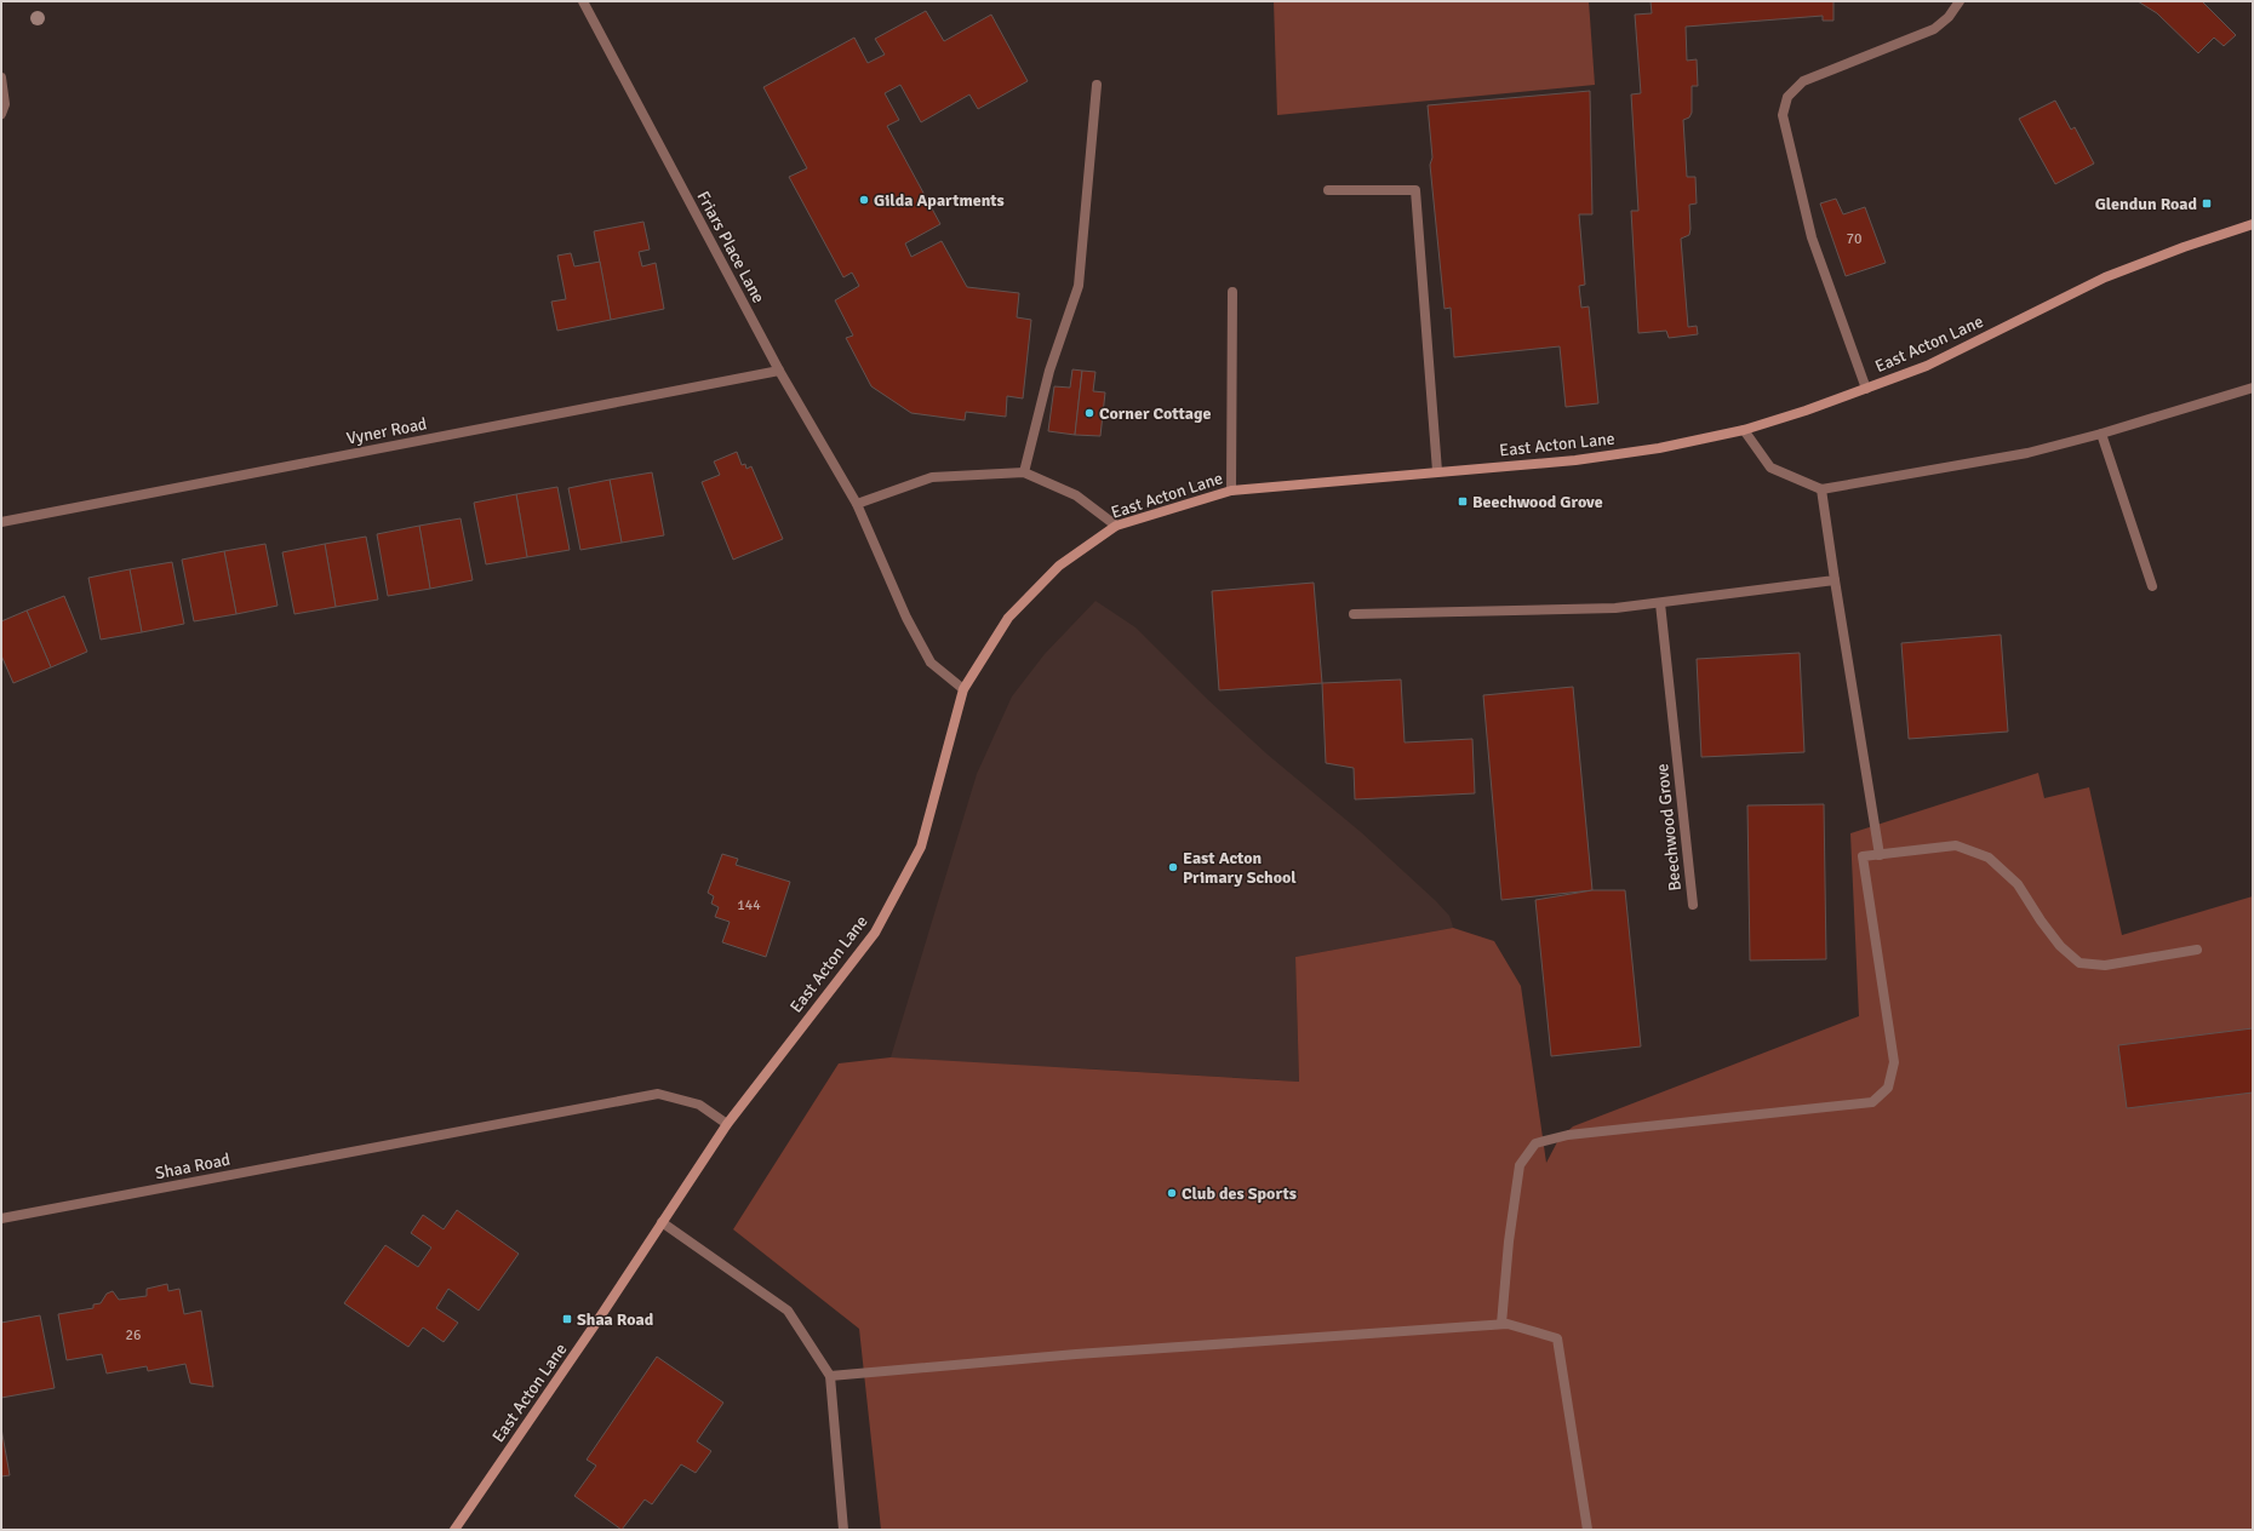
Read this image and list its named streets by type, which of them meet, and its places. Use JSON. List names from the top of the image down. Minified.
{"streets":{"street":["Friars Place Lane","East Acton Lane","Vyner Road","Beechwood Grove","Shaa Road"]},"crossings":[["Friars Place Lane","East Acton Lane"],["Friars Place Lane","Vyner Road"],["East Acton Lane","Shaa Road"]],"places":{"other":["Gilda Apartments","Corner Cottage","East Acton Primary School","Club des Sports"],"transit":["Glendun Road","Beechwood Grove","Shaa Road"]},"house_numbers":["70","144","26"]}
